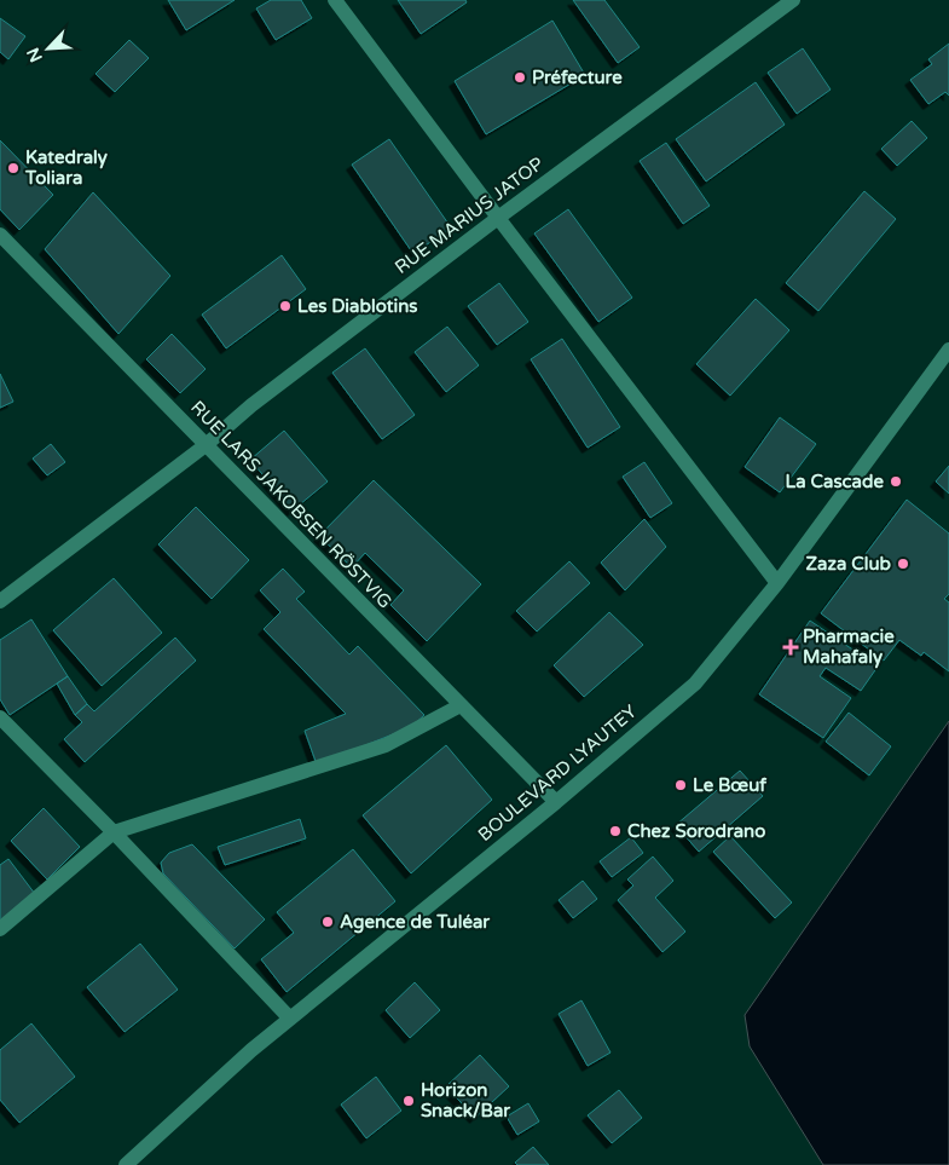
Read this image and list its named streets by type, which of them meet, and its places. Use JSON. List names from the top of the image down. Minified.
{"streets":{"street":["RUE MARIUS JATOP","RUE LARS JAKOBSEN RÖSTVIG","BOULEVARD LYAUTEY"]},"crossings":[["RUE MARIUS JATOP","RUE LARS JAKOBSEN RÖSTVIG"],["RUE LARS JAKOBSEN RÖSTVIG","BOULEVARD LYAUTEY"]],"places":{"other":["Préfecture","Katedraly Toliara","Les Diablotins","La Cascade","Zaza Club","Le Bœuf","Chez Sorodrano","Agence de Tuléar","Horizon Snack/Bar"],"health":["Pharmacie Mahafaly"]},"north":"bottom left"}
